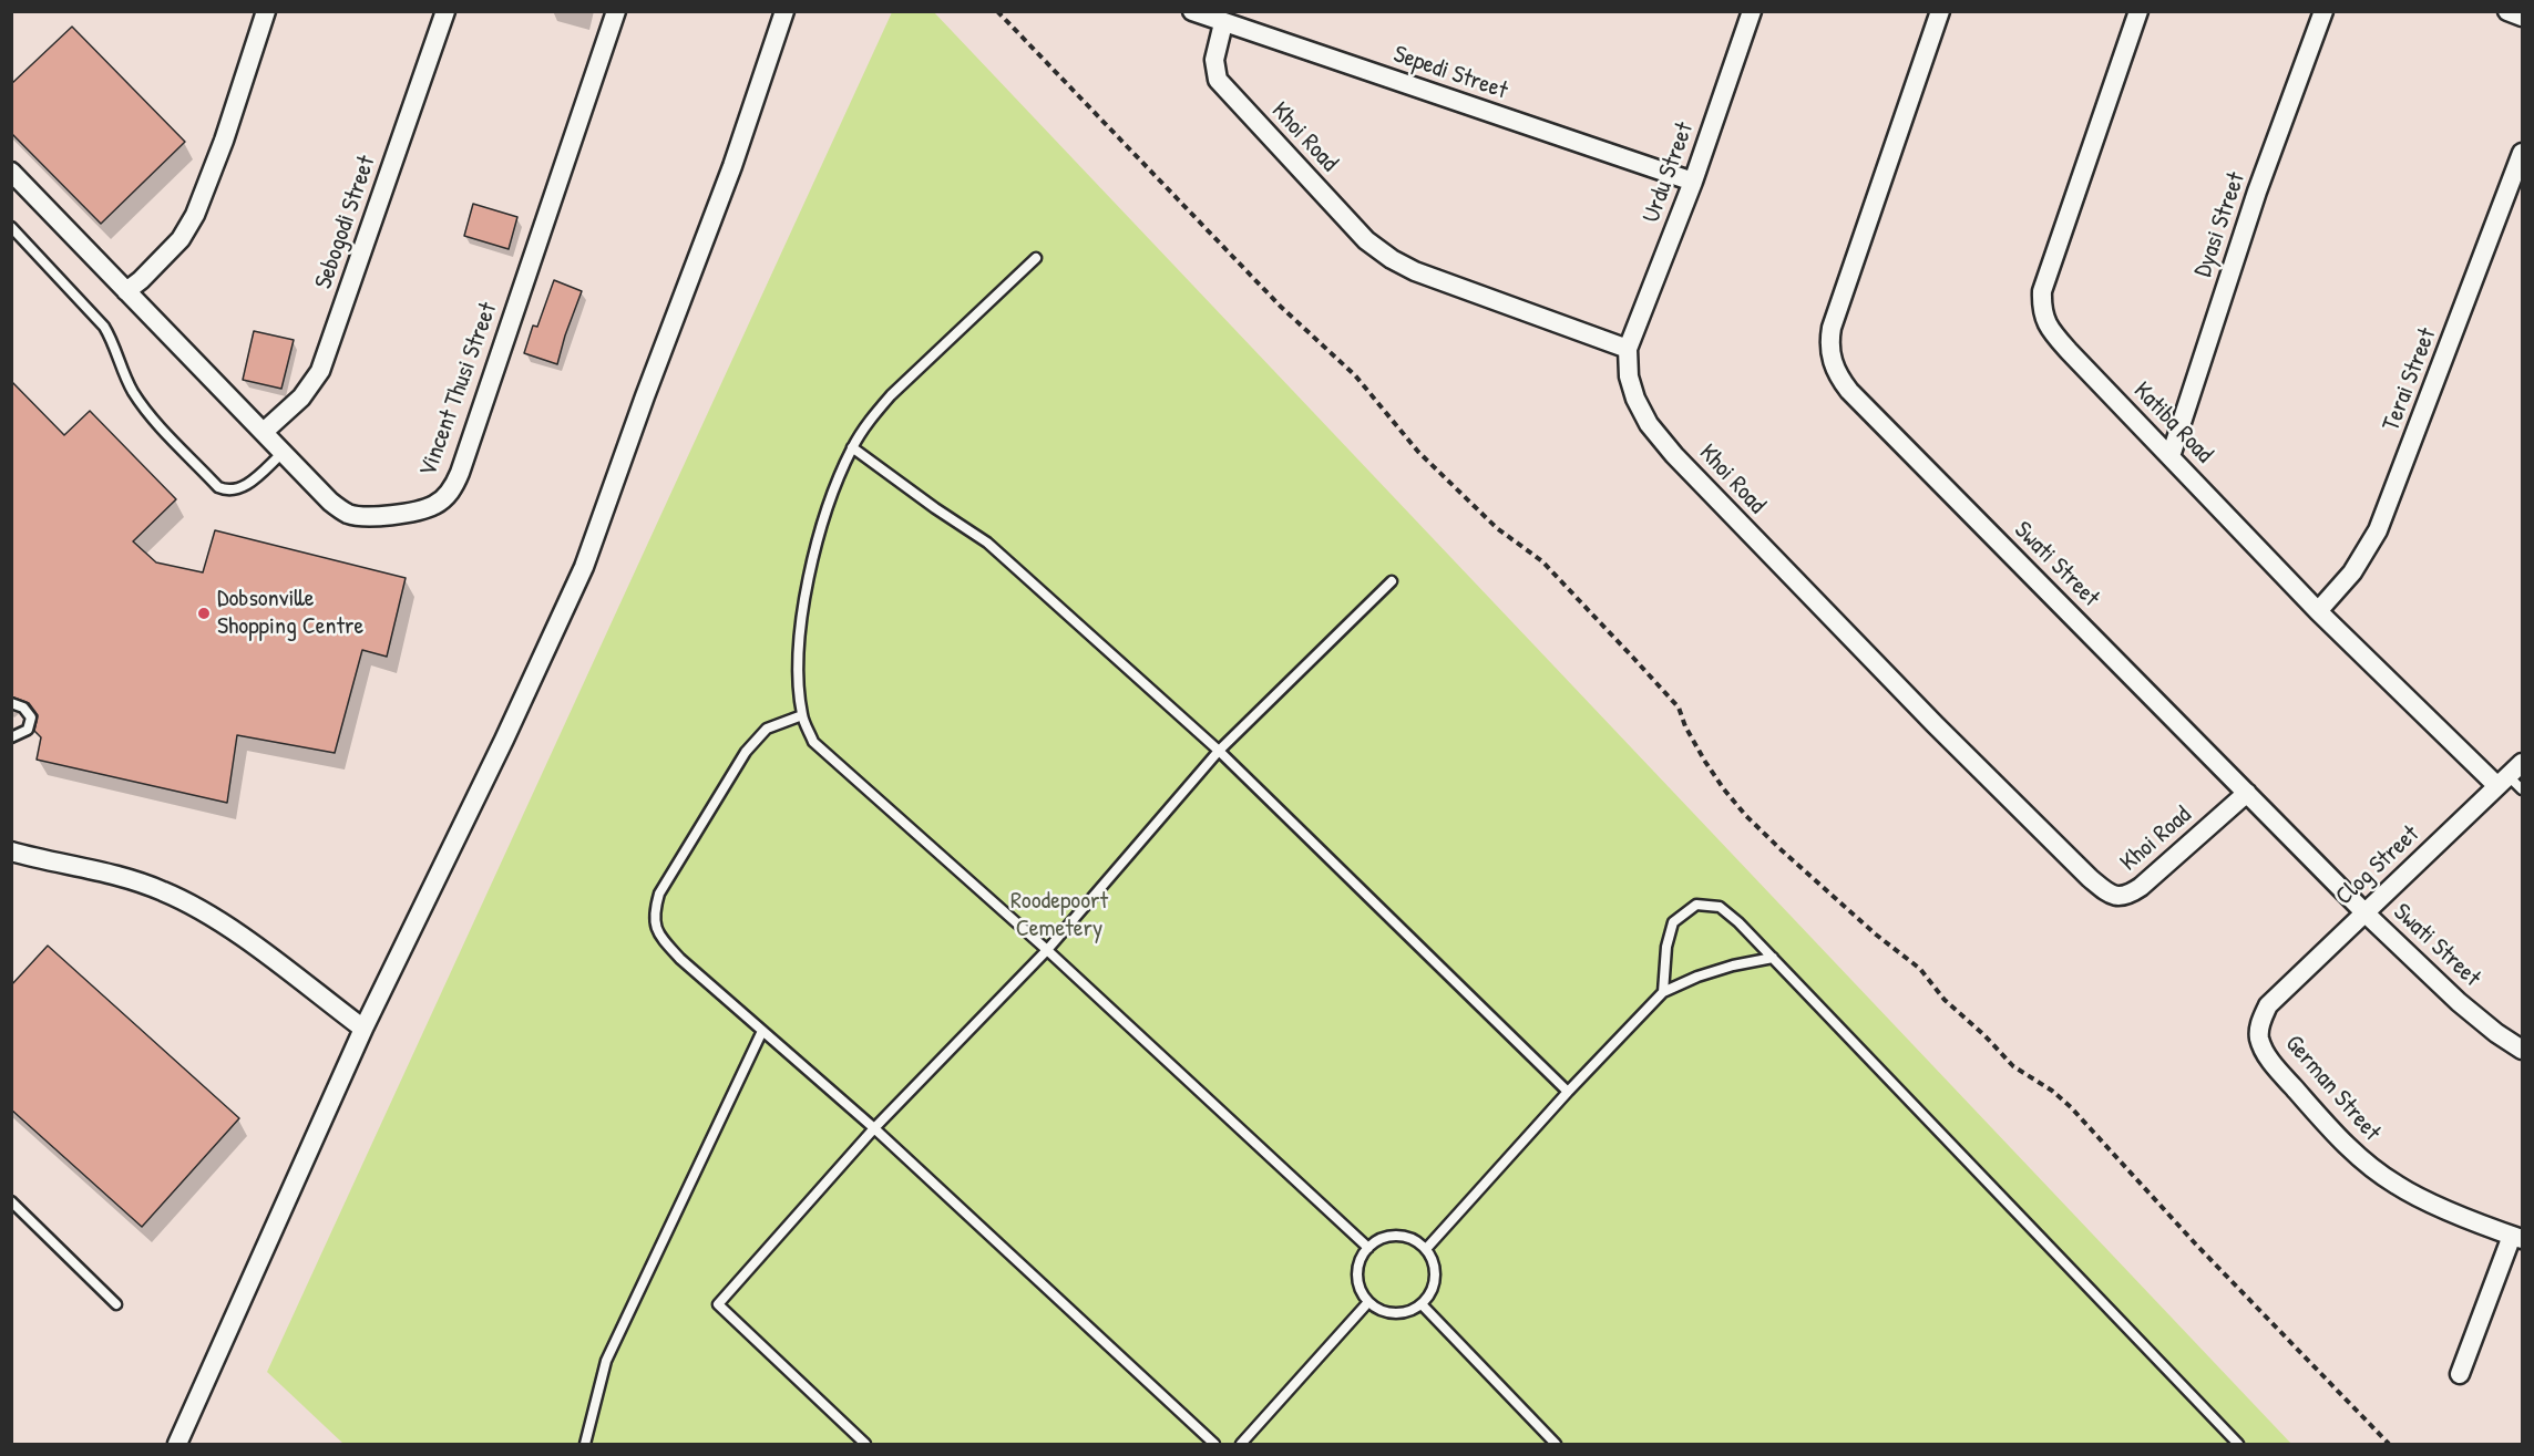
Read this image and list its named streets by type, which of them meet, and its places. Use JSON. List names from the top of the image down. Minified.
{"streets":{"street":["Sepedi Street","Khoi Road","Urdu Street","Sebogodi Street","Dyasi Street","Terai Street","Vincent Thusi Street","Katiba Road","Swati Street","Clog Street","German Street"]},"crossings":[["Sepedi Street","Khoi Road"],["Sepedi Street","Urdu Street"],["Khoi Road","Urdu Street"],["Khoi Road","Swati Street"],["Sebogodi Street","Vincent Thusi Street"],["Dyasi Street","Katiba Road"],["Terai Street","Katiba Road"],["Katiba Road","Clog Street"],["Swati Street","Clog Street"],["Clog Street","German Street"]],"parks":["Roodepoort Cemetery"],"places":["Dobsonville Shopping Centre"]}
